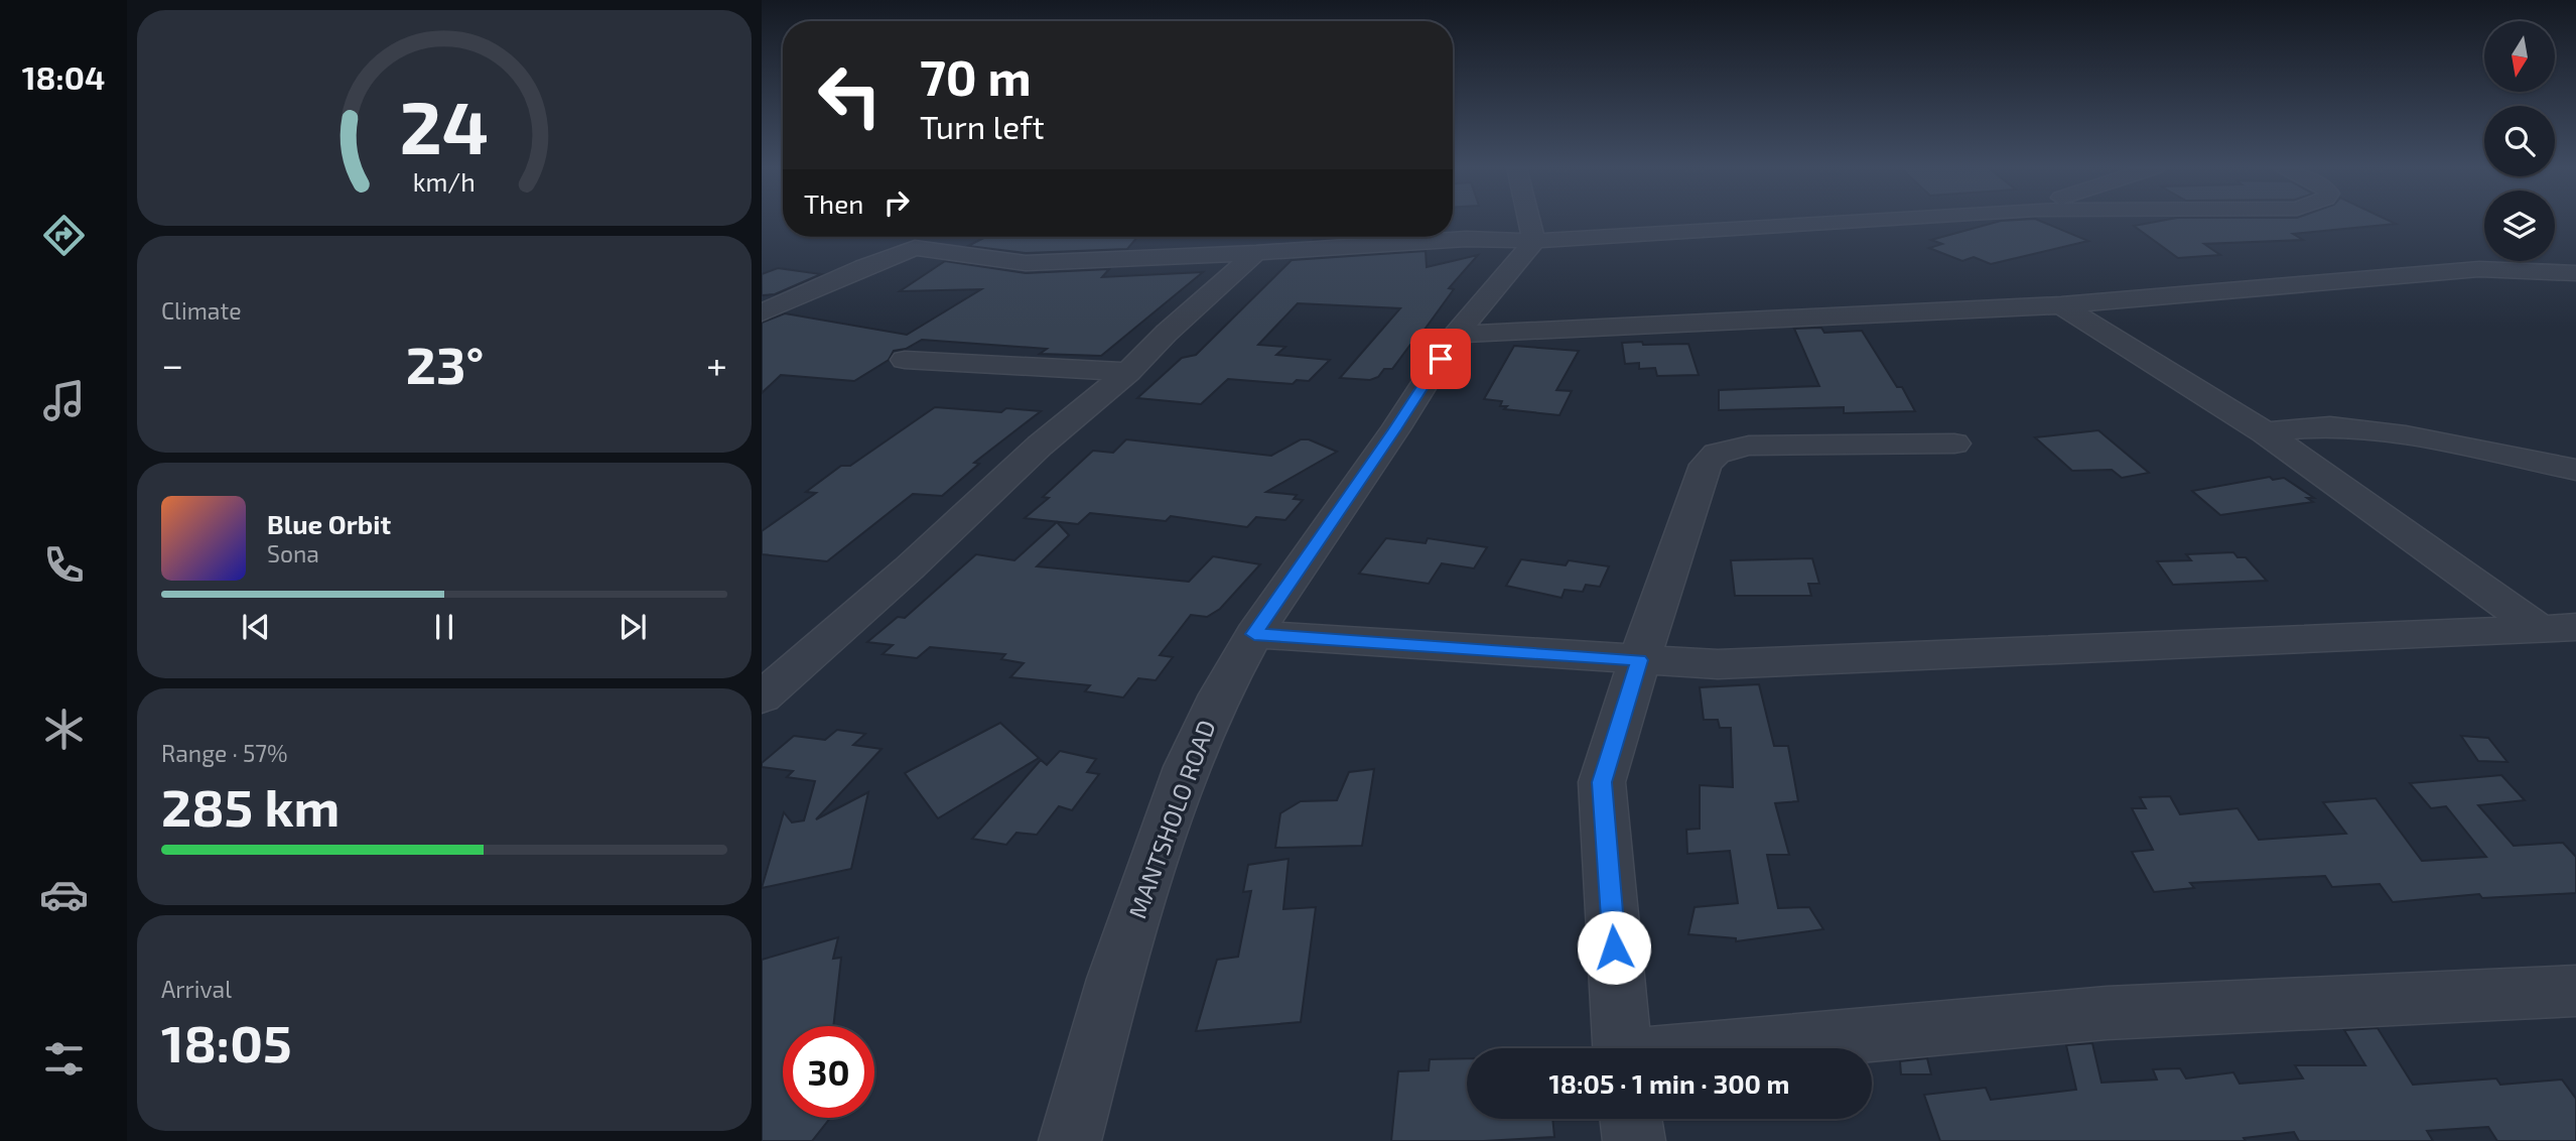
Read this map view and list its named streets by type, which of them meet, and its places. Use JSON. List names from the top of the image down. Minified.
{"streets":{"street":["MANTSHOLO ROAD"]},"north":"bottom","page":{"tabs":"18:04","turn":["70 m","Turn left"],"then":"Then","tile":["Climate",["Range · 57%","285 km"],["Arrival","18:05"]],"heat":["−","23°","+"],"song":["Blue Orbit","Sona"],"limit":"30","trip":"18:05 · 1 min · 300 m","gauge":["24","km/h"]}}
